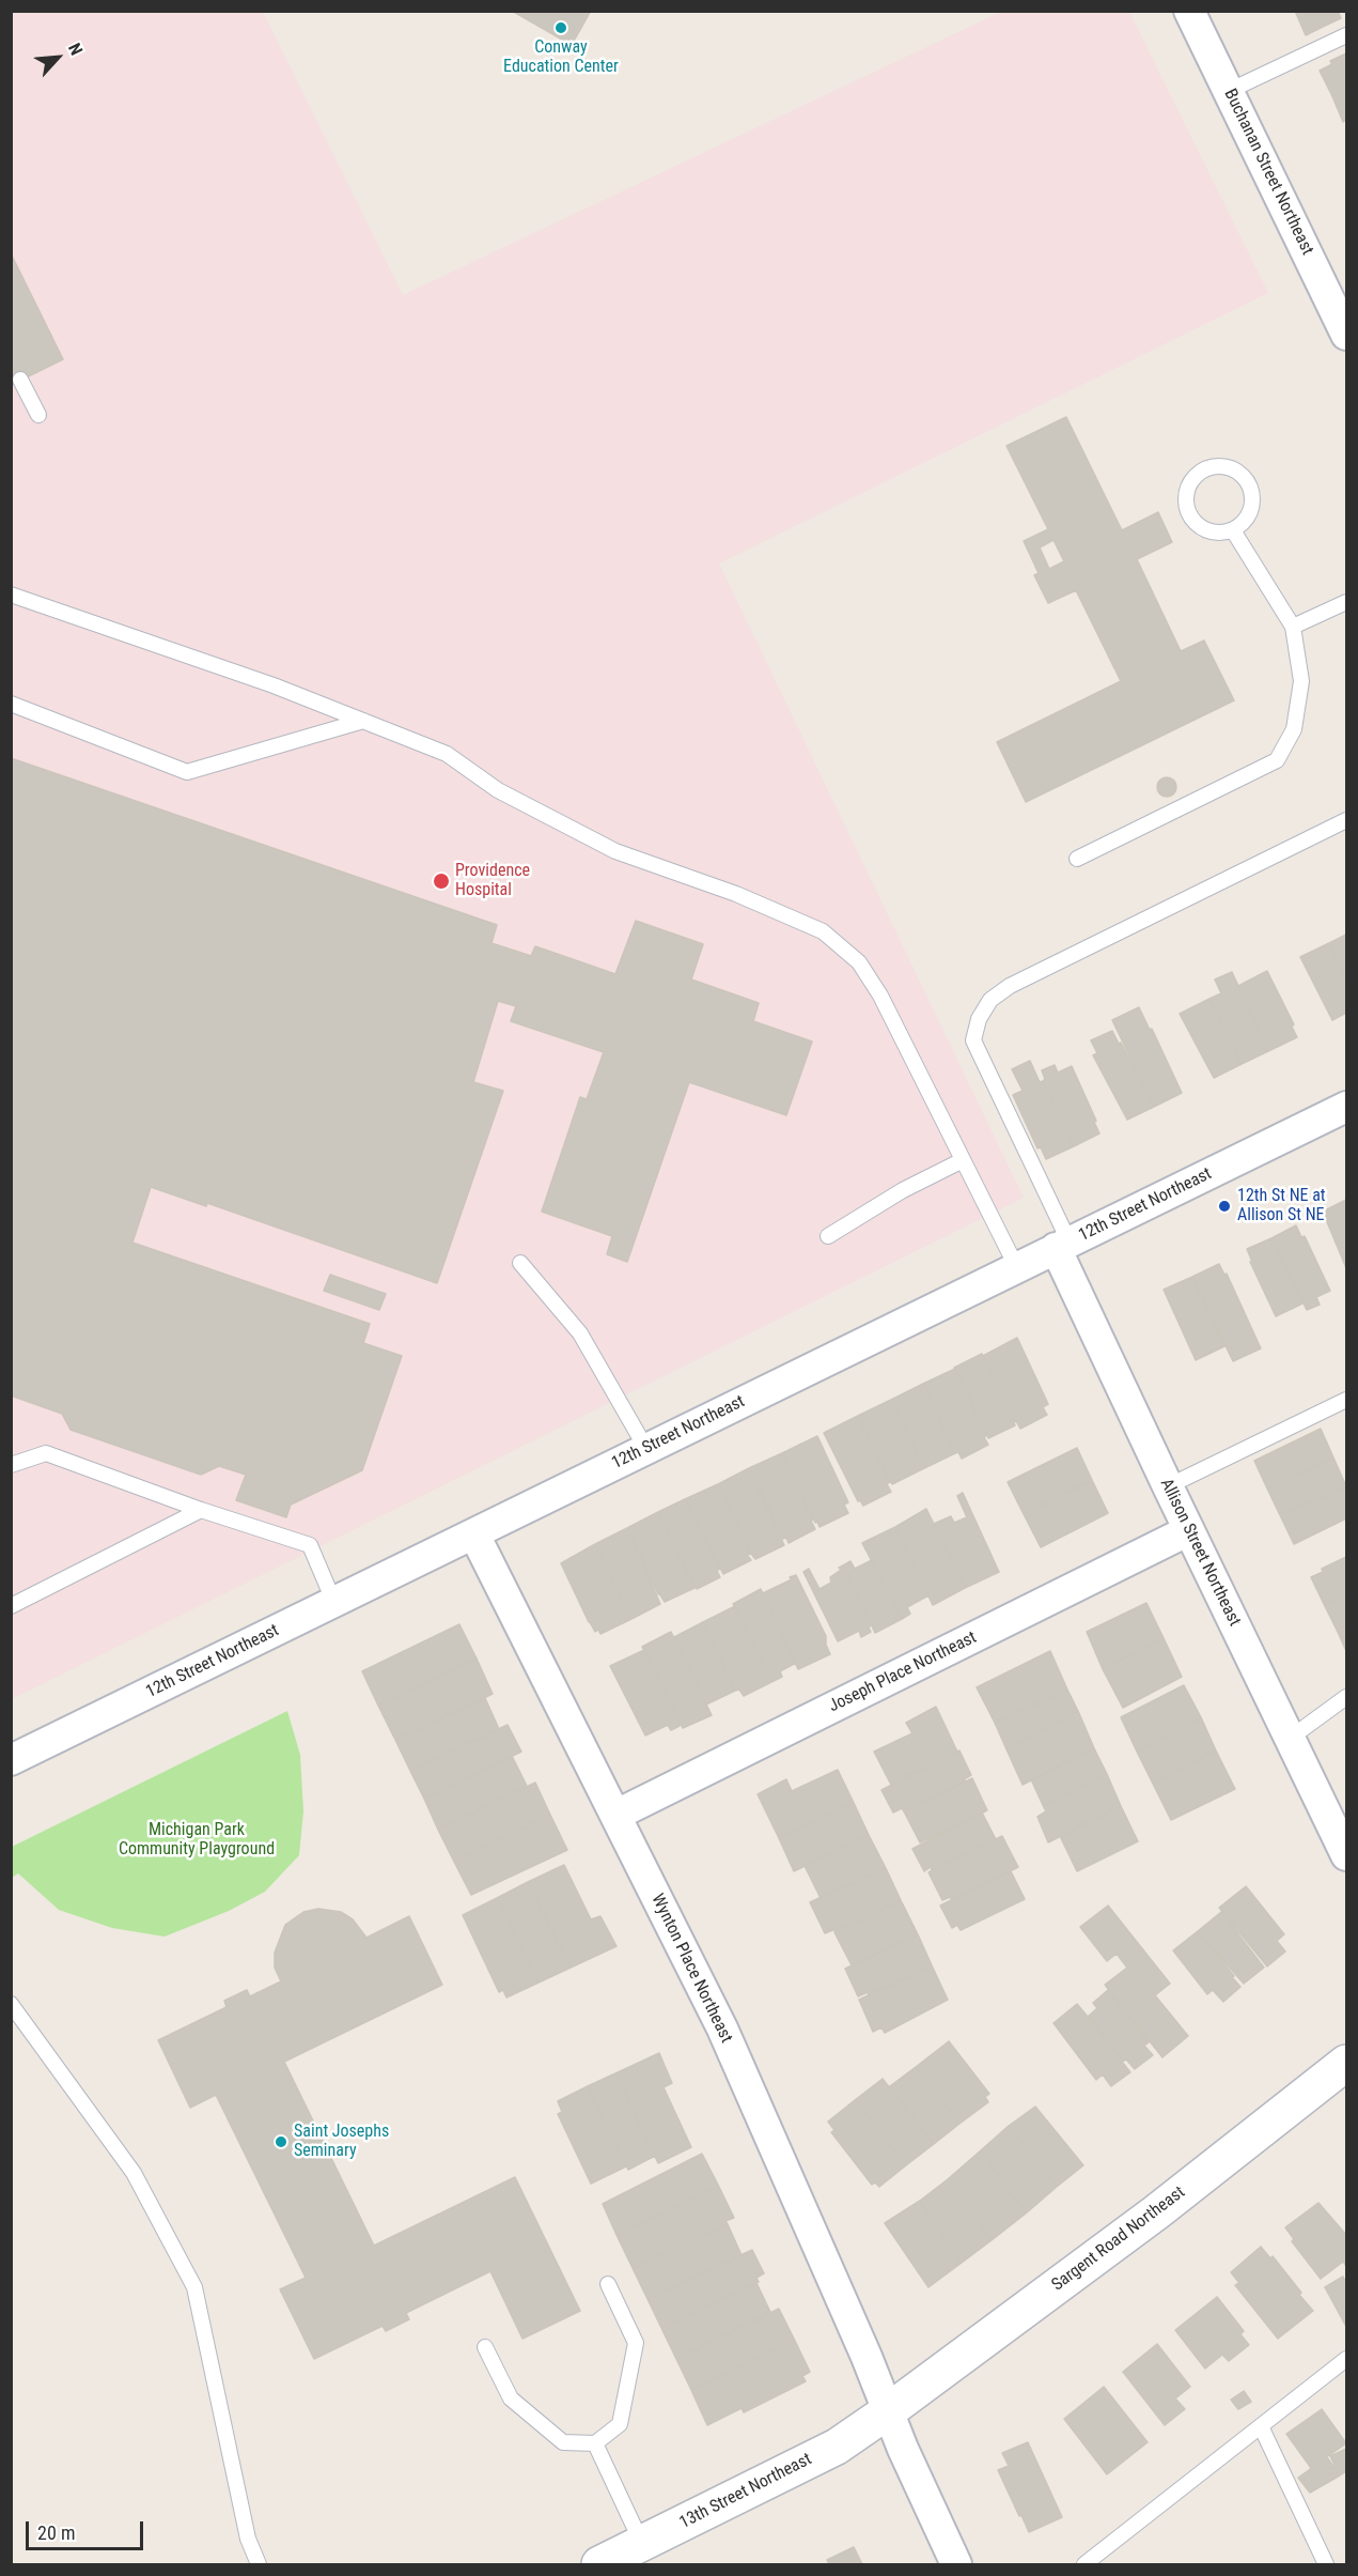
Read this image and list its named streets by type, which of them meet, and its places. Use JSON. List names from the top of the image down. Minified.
{"streets":{"main road":["Sargent Road Northeast","13th Street Northeast"],"street":["Buchanan Street Northeast","12th Street Northeast","Allison Street Northeast","Joseph Place Northeast","Wynton Place Northeast"]},"crossings":[["12th Street Northeast","Allison Street Northeast"],["12th Street Northeast","Wynton Place Northeast"],["Allison Street Northeast","Joseph Place Northeast"],["Joseph Place Northeast","Wynton Place Northeast"],["Wynton Place Northeast","Sargent Road Northeast"],["Wynton Place Northeast","13th Street Northeast"],["Sargent Road Northeast","13th Street Northeast"]],"parks":["Michigan Park Community Playground"],"places":["Conway Education Center","Providence Hospital","12th St NE at Allison St NE","Saint Josephs Seminary"],"scale_bar":"20 m","north":"top right"}
